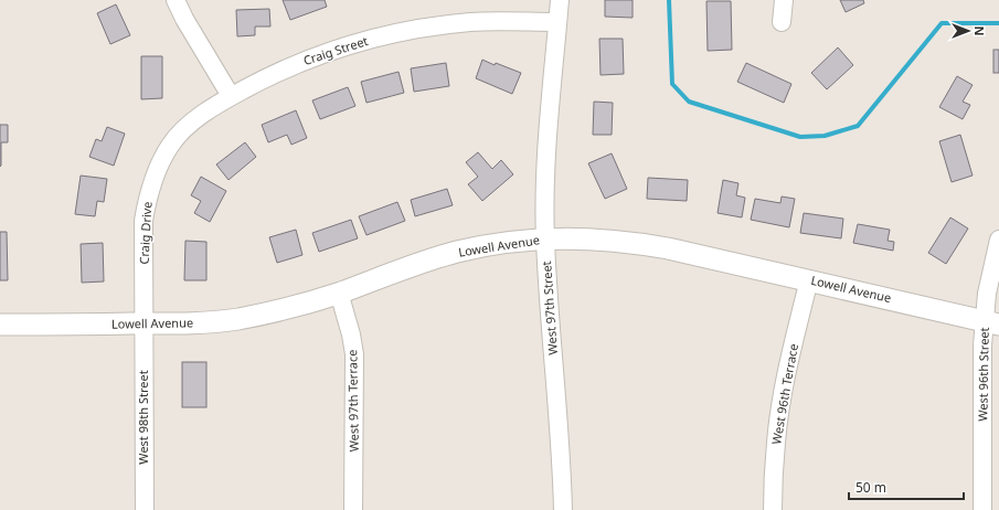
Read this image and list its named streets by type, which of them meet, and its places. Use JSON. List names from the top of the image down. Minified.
{"streets":{"street":["Craig Street","Craig Drive","Lowell Avenue","West 97th Street","West 96th Street","West 96th Terrace","West 97th Terrace","West 98th Street"]},"crossings":[["Craig Street","Craig Drive"],["Craig Street","West 97th Street"],["Craig Drive","Lowell Avenue"],["Craig Drive","West 98th Street"],["Lowell Avenue","West 97th Street"],["Lowell Avenue","West 96th Street"],["Lowell Avenue","West 96th Terrace"],["Lowell Avenue","West 97th Terrace"],["Lowell Avenue","West 98th Street"]],"scale_bar":"50 m","north":"right"}
